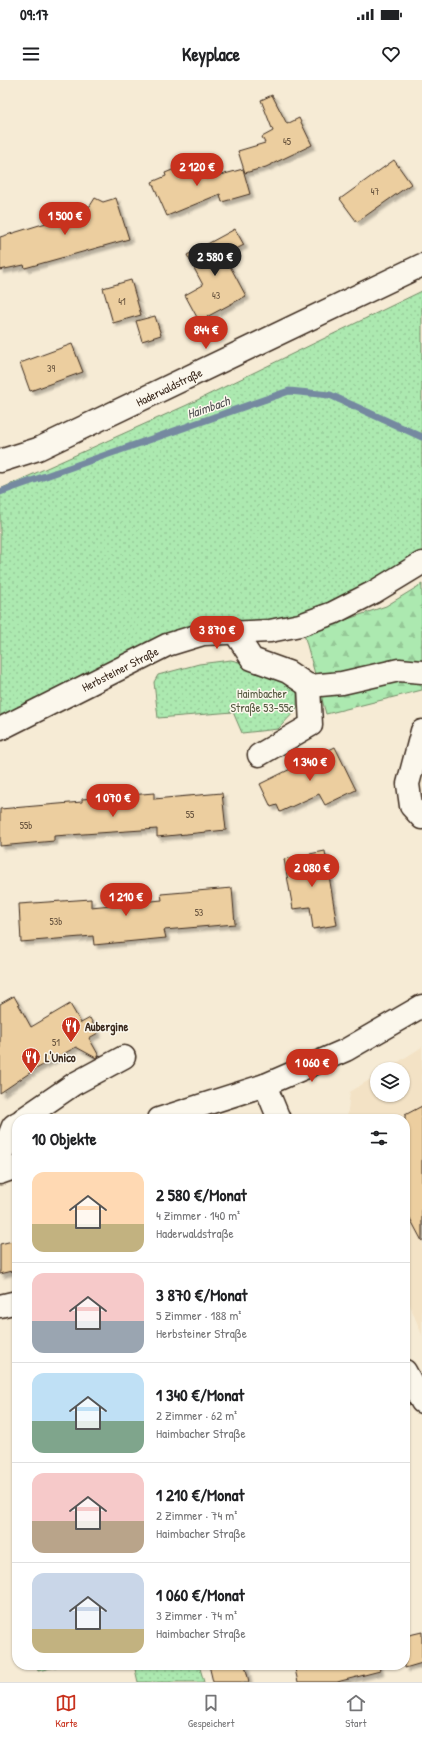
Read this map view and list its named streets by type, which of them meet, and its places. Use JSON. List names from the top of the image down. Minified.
{"streets":{"street":["Haderwaldstraße","Herbsteiner Straße"]},"water":["Haimbach"],"parks":["Haimbacher Straße 53-55c"],"places":{"restaurant":["Aubergine","L'Unico"]},"house_numbers":["45","47","43","41","39","55","55b","53","53b","51"],"page":{"status":"09:17","header":"Keyplace","price":["2 120 €","1 500 €","2 580 €","844 €","3 870 €","1 340 €","1 070 €","2 080 €","1 210 €","1 060 €"],"heading":"10 Objekte","list":[{"name":"2 580 €/Monat","note":"4 Zimmer · 140 m² · Haderwaldstraße"},{"name":"3 870 €/Monat","note":"5 Zimmer · 188 m² · Herbsteiner Straße"},{"name":"1 340 €/Monat","note":"2 Zimmer · 62 m² · Haimbacher Straße"},{"name":"1 210 €/Monat","note":"2 Zimmer · 74 m² · Haimbacher Straße"},{"name":"1 060 €/Monat","note":"3 Zimmer · 74 m² · Haimbacher Straße"}],"tabs":["Karte","Gespeichert","Start"]}}
